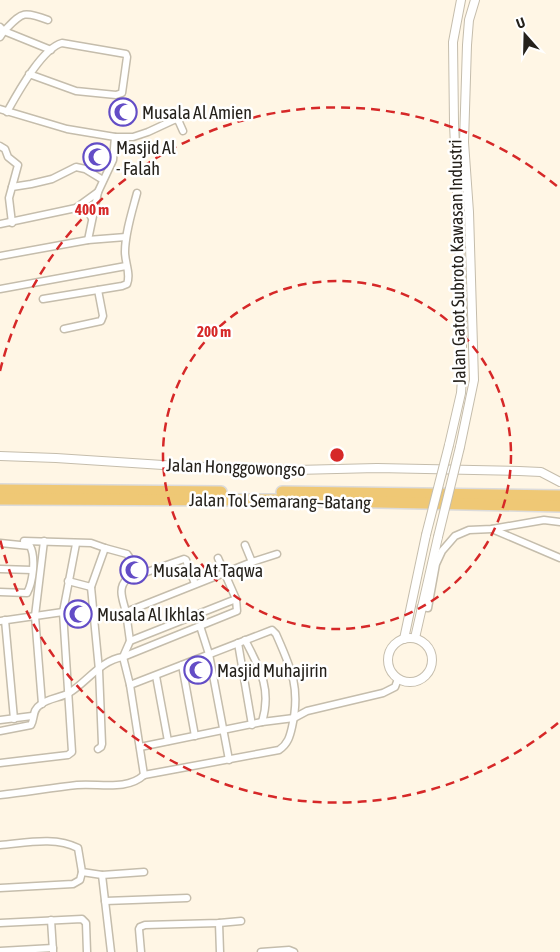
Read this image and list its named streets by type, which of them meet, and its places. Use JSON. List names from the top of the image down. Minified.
{"streets":{"highway":["Jalan Tol Semarang–Batang"],"street":["Jalan Gatot Subroto Kawasan Industri","Jalan Honggowongso"]},"places":{"mosque":["Musala Al Amien","Masjid Al - Falah","Musala At Taqwa","Musala Al Ikhlas","Masjid Muhajirin"]},"north":"top","rings":["400 m","200 m"]}
